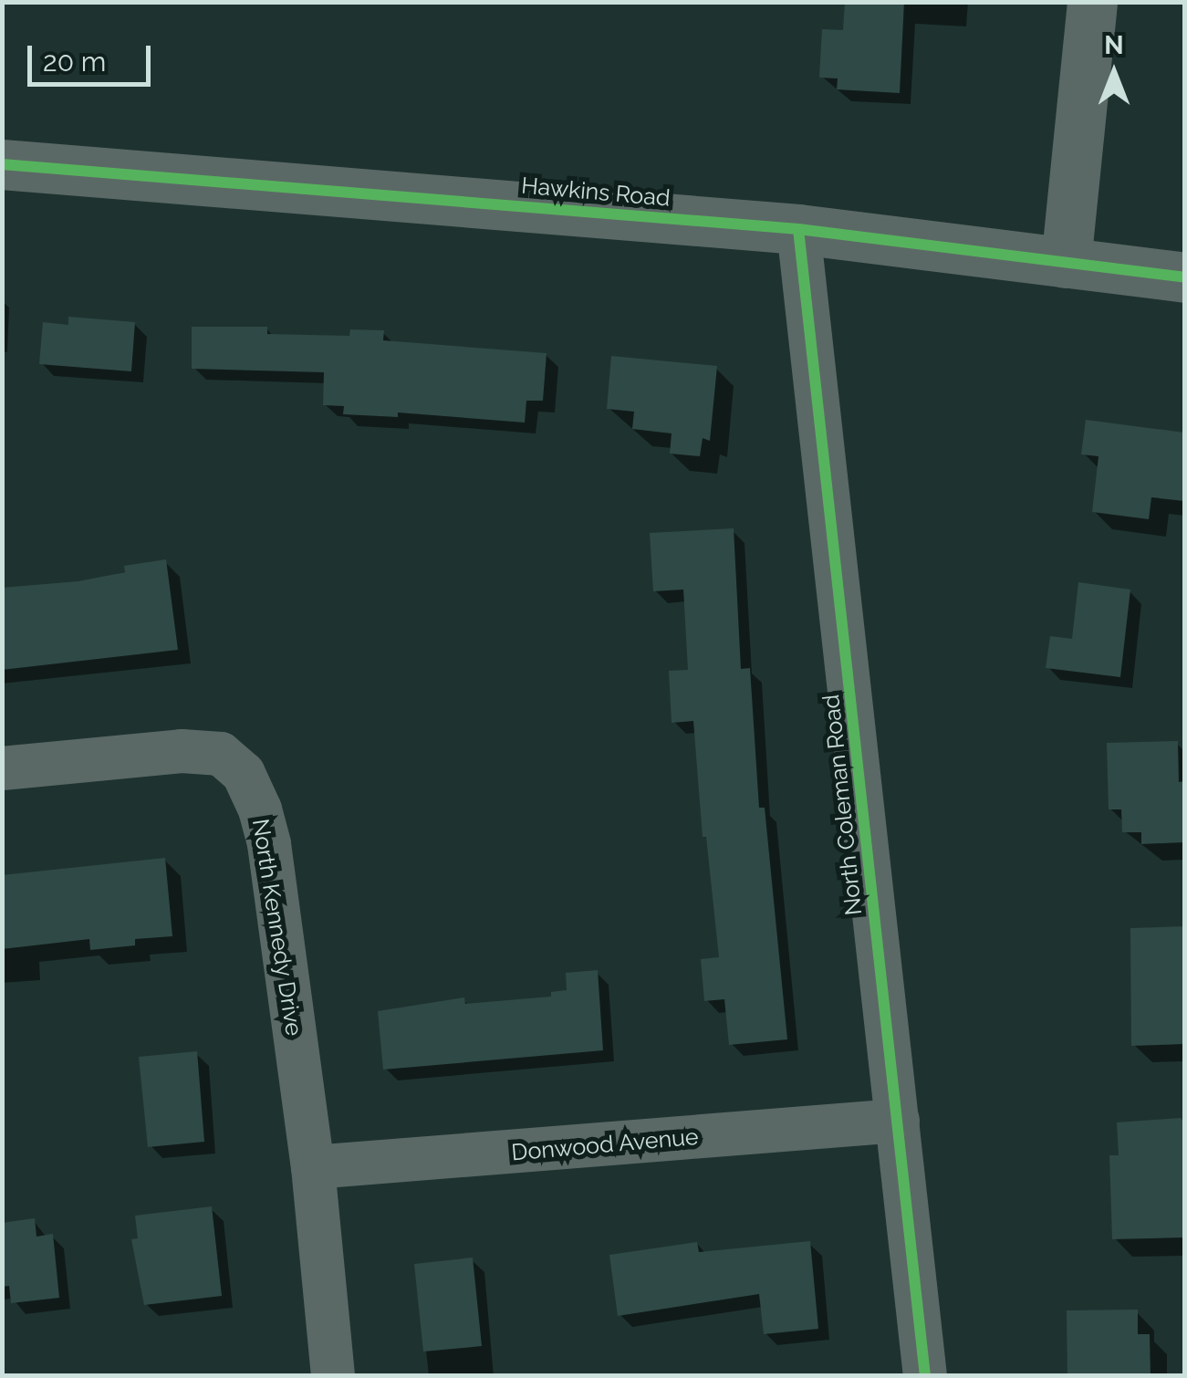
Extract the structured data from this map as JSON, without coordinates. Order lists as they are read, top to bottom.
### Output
{
  "streets": {
    "street": [
      "Hawkins Road",
      "North Coleman Road",
      "North Kennedy Drive",
      "Donwood Avenue"
    ]
  },
  "crossings": [
    ["Hawkins Road", "North Coleman Road"],
    ["North Coleman Road", "Donwood Avenue"],
    ["North Kennedy Drive", "Donwood Avenue"]
  ],
  "scale_bar": "20 m",
  "north": "top"
}
